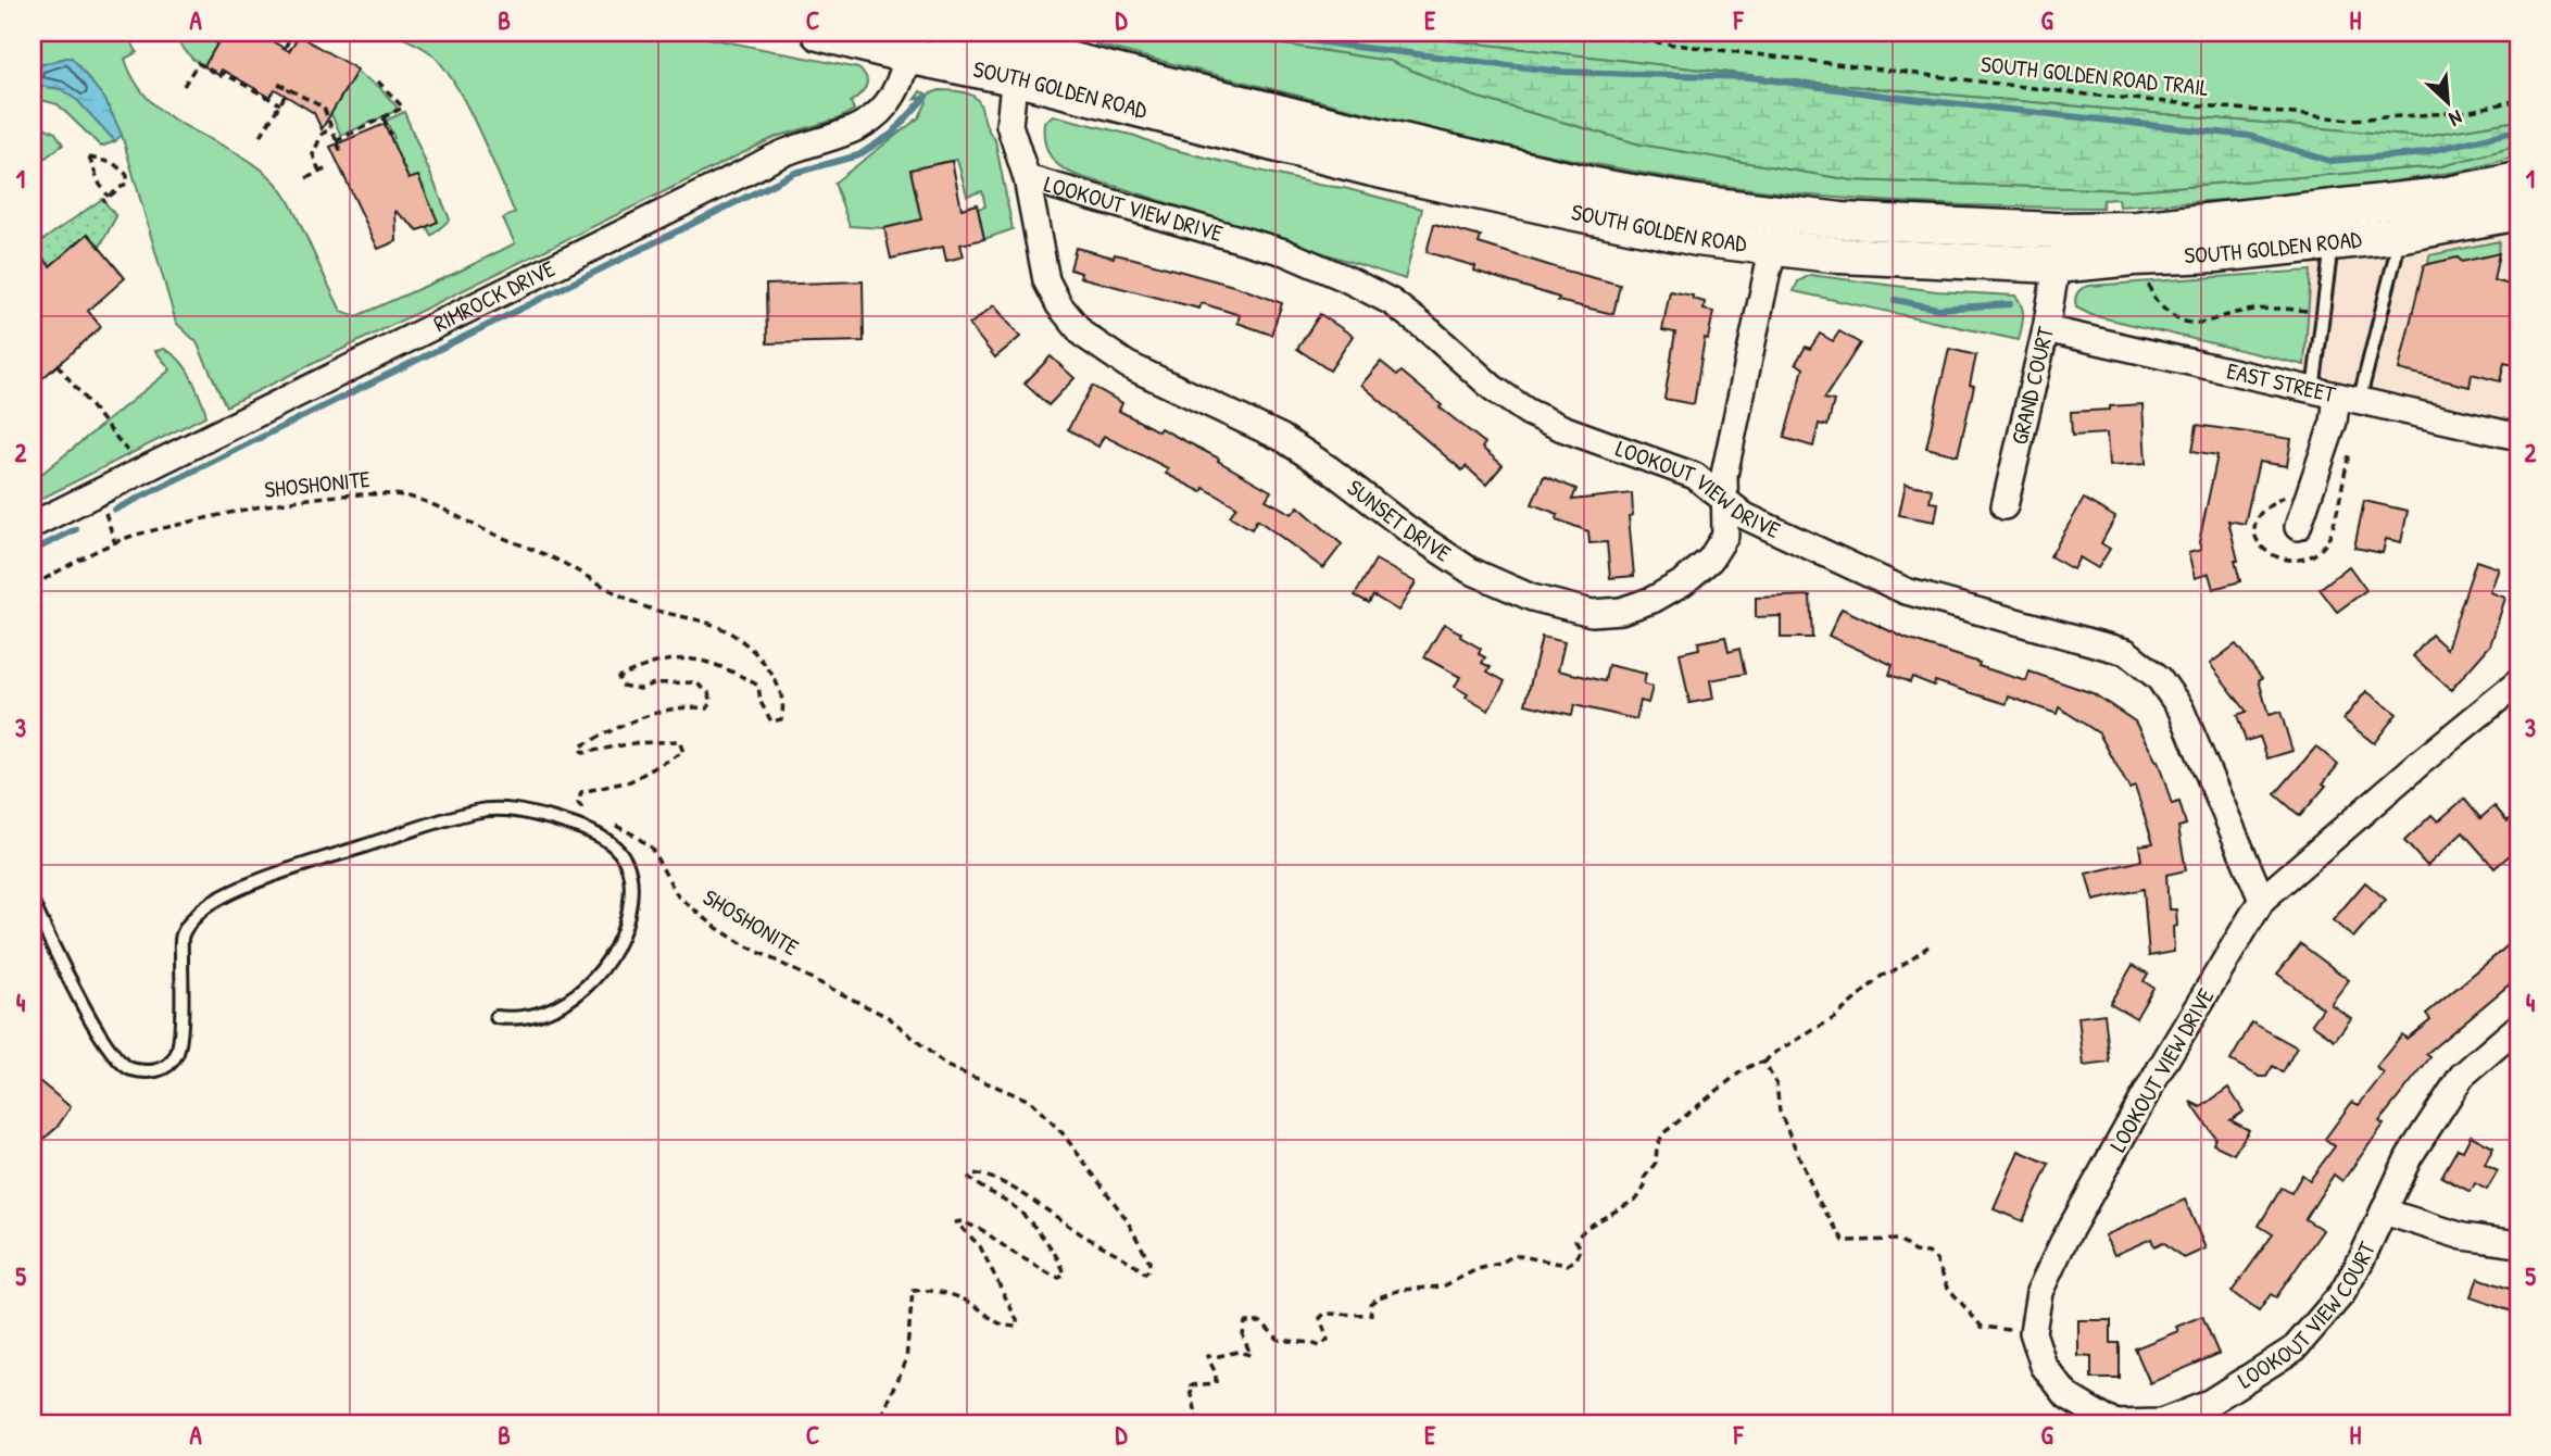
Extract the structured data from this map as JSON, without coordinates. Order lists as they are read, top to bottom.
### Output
{
  "streets": {
    "main road": ["SOUTH GOLDEN ROAD"],
    "street": [
      "LOOKOUT VIEW DRIVE",
      "RIMROCK DRIVE",
      "EAST STREET",
      "GRAND COURT",
      "SUNSET DRIVE",
      "LOOKOUT VIEW COURT"
    ],
    "path": ["SOUTH GOLDEN ROAD TRAIL", "SHOSHONITE"]
  },
  "crossings": [
    ["SOUTH GOLDEN ROAD", "RIMROCK DRIVE"],
    ["SOUTH GOLDEN ROAD", "GRAND COURT"],
    ["SOUTH GOLDEN ROAD", "SUNSET DRIVE"],
    ["LOOKOUT VIEW DRIVE", "SUNSET DRIVE"],
    ["LOOKOUT VIEW DRIVE", "LOOKOUT VIEW COURT"],
    ["EAST STREET", "GRAND COURT"]
  ],
  "north": "bottom right",
  "grid": {
    "columns": [
      "A",
      "B",
      "C",
      "D",
      "E",
      "F",
      "G",
      "H"
    ],
    "rows": [
      "1",
      "2",
      "3",
      "4",
      "5"
    ]
  }
}
